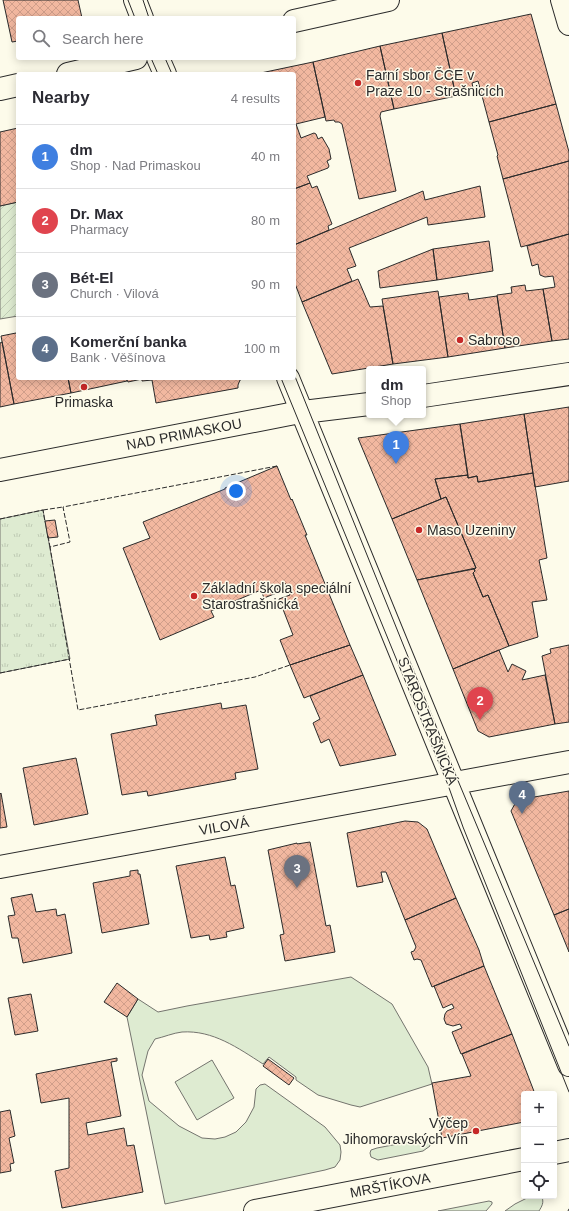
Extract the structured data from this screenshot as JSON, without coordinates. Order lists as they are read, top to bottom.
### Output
{
  "streets": {
    "street": [
      "NAD PRIMASKOU",
      "STAROSTRAŠNICKÁ",
      "VILOVÁ",
      "MRŠTÍKOVA"
    ]
  },
  "crossings": [
    ["NAD PRIMASKOU", "STAROSTRAŠNICKÁ"],
    ["STAROSTRAŠNICKÁ", "VILOVÁ"]
  ],
  "places": [
    "Farní sbor ČCE v Praze 10 - Strašnicích",
    "Sabroso",
    "Primaska",
    "Maso Uzeniny",
    "Základní škola speciální Starostrašnická",
    "Výčep Jihomoravských Vín"
  ],
  "page": {
    "search": "Search here",
    "heading": ["Nearby", "4 results"],
    "list": [
      {
        "mark": "1",
        "name": "dm",
        "note": "Shop · Nad Primaskou",
        "value": "40 m"
      },
      {
        "mark": "2",
        "name": "Dr. Max",
        "note": "Pharmacy",
        "value": "80 m"
      },
      {
        "mark": "3",
        "name": "Bét-El",
        "note": "Church · Vilová",
        "value": "90 m"
      },
      {
        "mark": "4",
        "name": "Komerční banka",
        "note": "Bank · Věšínova",
        "value": "100 m"
      }
    ],
    "popup": ["dm", "Shop"],
    "pins": [
      "1",
      "2",
      "4",
      "3"
    ],
    "map_buttons": ["+", "−"]
  }
}
